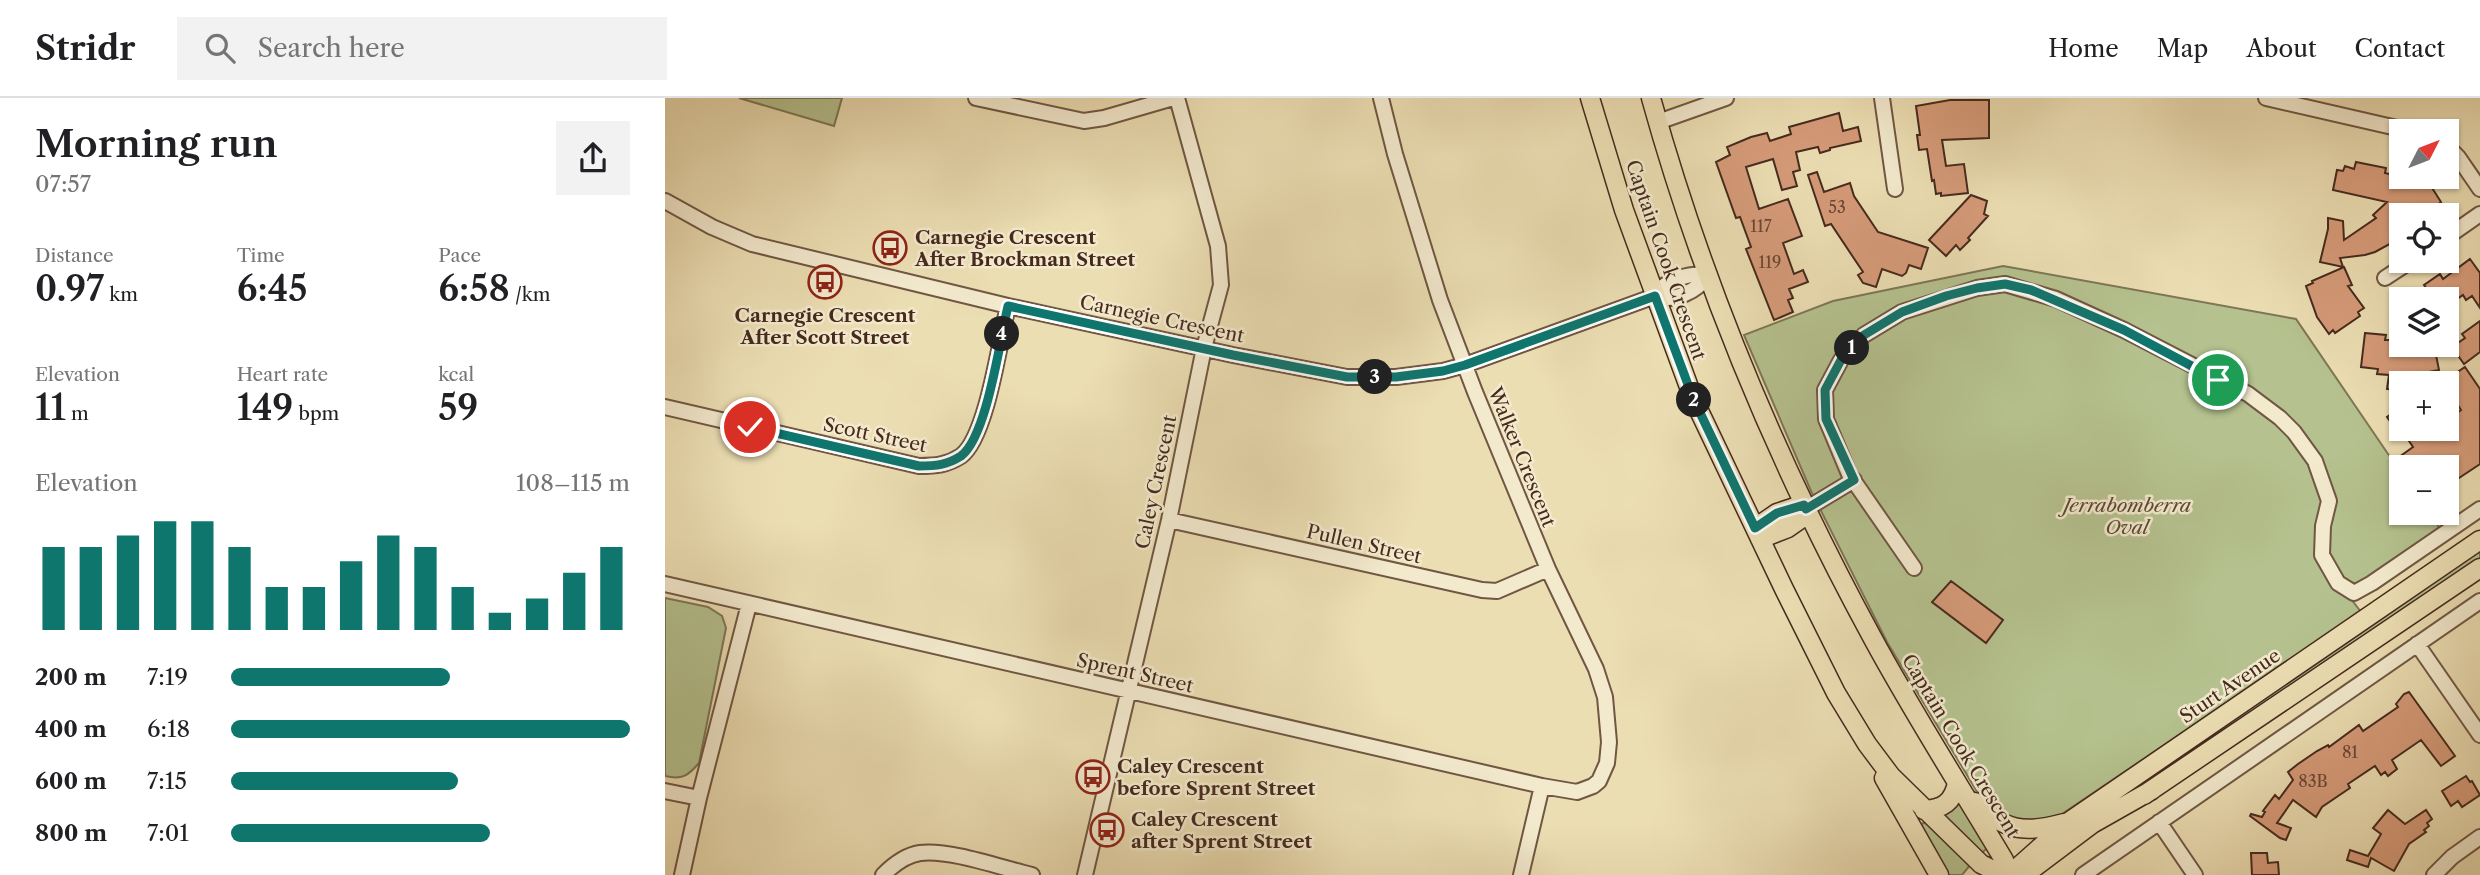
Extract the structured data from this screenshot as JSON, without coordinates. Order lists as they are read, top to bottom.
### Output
{
  "streets": {
    "main road": ["Captain Cook Crescent", "Sturt Avenue"],
    "street": [
      "Carnegie Crescent",
      "Scott Street",
      "Walker Crescent",
      "Caley Crescent",
      "Pullen Street",
      "Sprent Street"
    ]
  },
  "crossings": [
    ["Captain Cook Crescent", "Carnegie Crescent"],
    ["Captain Cook Crescent", "Sturt Avenue"],
    ["Carnegie Crescent", "Scott Street"],
    ["Carnegie Crescent", "Walker Crescent"],
    ["Carnegie Crescent", "Caley Crescent"],
    ["Walker Crescent", "Pullen Street"],
    ["Walker Crescent", "Sprent Street"],
    ["Caley Crescent", "Pullen Street"],
    ["Caley Crescent", "Sprent Street"]
  ],
  "parks": ["Jerrabomberra Oval"],
  "places": {
    "bus stop": [
      "Carnegie Crescent After Brockman Street",
      "Carnegie Crescent After Scott Street",
      "Caley Crescent before Sprent Street",
      "Caley Crescent after Sprent Street"
    ]
  },
  "house_numbers": [
    "53",
    "117",
    "119",
    "81",
    "83B"
  ],
  "north": "top right",
  "page": {
    "header": "Stridr",
    "search": "Search here",
    "nav": [
      "Home",
      "Map",
      "About",
      "Contact"
    ],
    "heading": ["Morning run", "07:57"],
    "map_buttons": ["+", "−"],
    "stats": [
      ["Distance", "0.97 km"],
      ["Time", "6:45"],
      ["Pace", "6:58 /km"],
      ["Elevation", "11 m"],
      ["Heart rate", "149 bpm"],
      ["kcal", "59"]
    ],
    "pins": [
      "4",
      "1",
      "3",
      "2"
    ],
    "chart": ["Elevation", "108–115 m"],
    "list": [
      {
        "name": "200 m",
        "note": "7:19"
      },
      {
        "name": "400 m",
        "note": "6:18"
      },
      {
        "name": "600 m",
        "note": "7:15"
      },
      {
        "name": "800 m",
        "note": "7:01"
      }
    ]
  }
}
